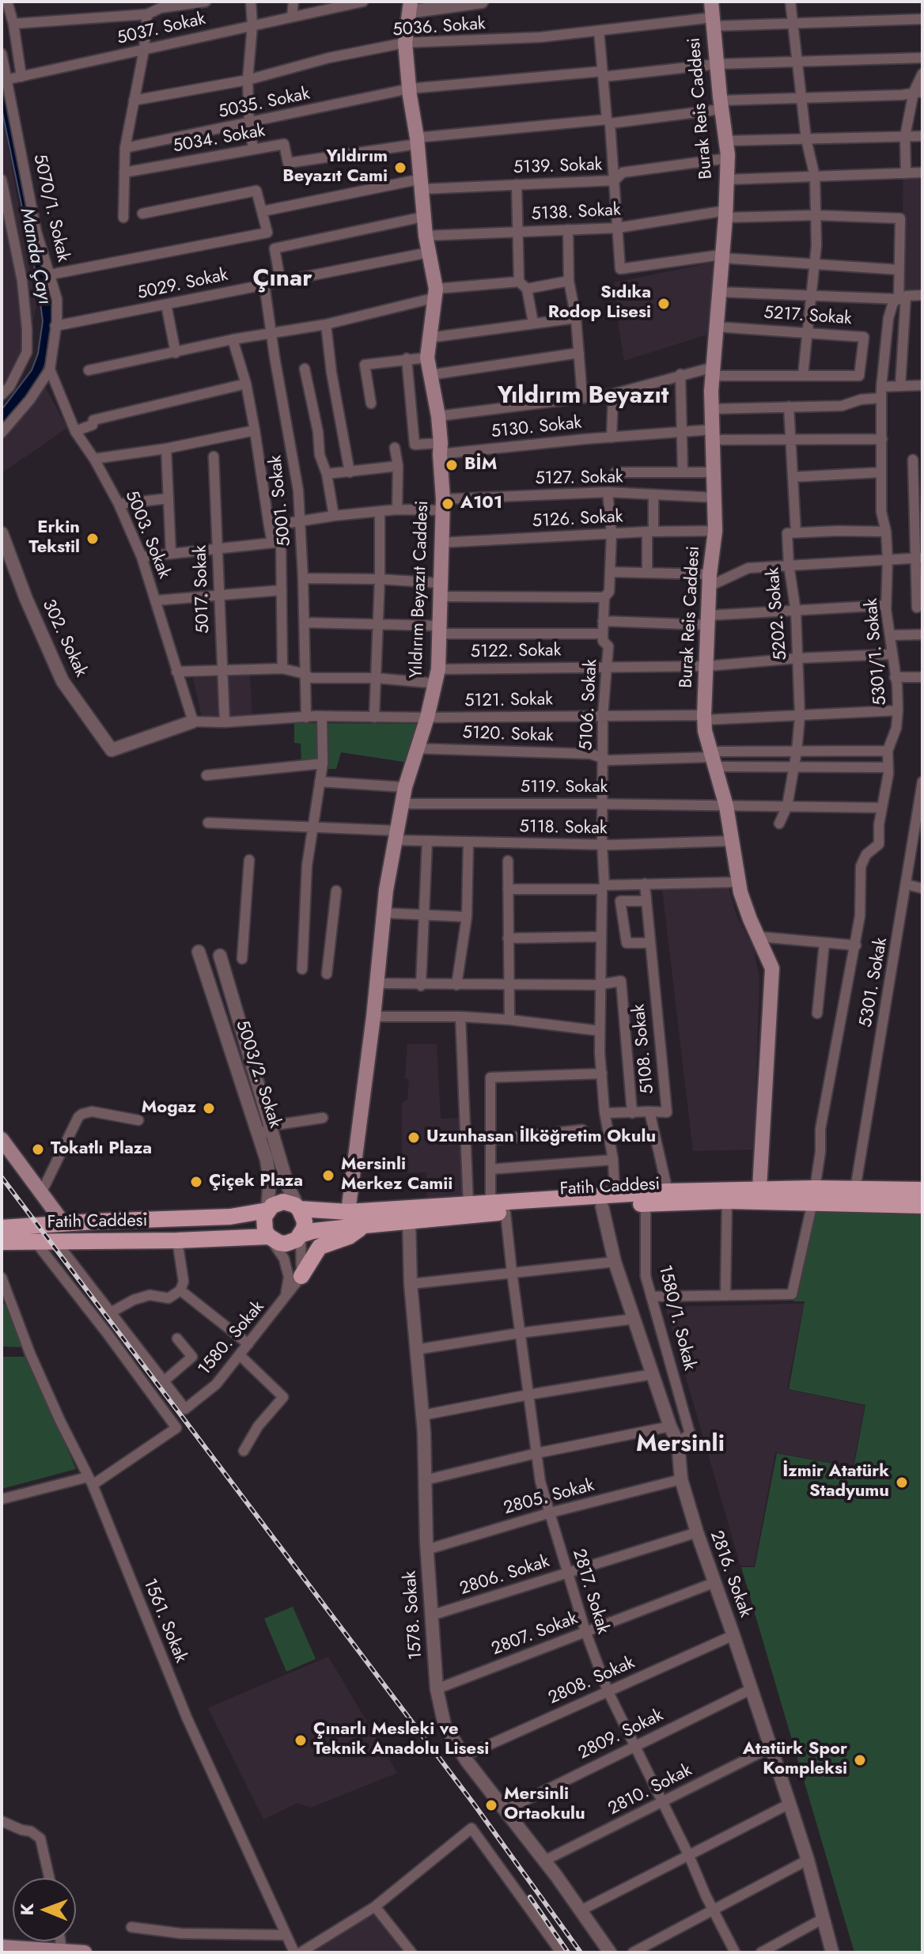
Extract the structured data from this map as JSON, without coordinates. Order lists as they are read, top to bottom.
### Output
{
  "streets": {
    "main road": ["Burak Reis Caddesi", "Yıldırım Beyazıt Caddesi", "Fatih Caddesi"],
    "street": [
      "5036. Sokak",
      "5037. Sokak",
      "5035. Sokak",
      "5034. Sokak",
      "5139. Sokak",
      "5070/1. Sokak",
      "5138. Sokak",
      "5029. Sokak",
      "5217. Sokak",
      "5130. Sokak",
      "5127. Sokak",
      "5001. Sokak",
      "5126. Sokak",
      "5003. Sokak",
      "5017. Sokak",
      "5202. Sokak",
      "302. Sokak",
      "5122. Sokak",
      "5301/1. Sokak",
      "5121. Sokak",
      "5106. Sokak",
      "5120. Sokak",
      "5119. Sokak",
      "5118. Sokak",
      "5301. Sokak",
      "5108. Sokak",
      "5003/2. Sokak",
      "1580/1. Sokak",
      "1580. Sokak",
      "2805. Sokak",
      "2816. Sokak",
      "2806. Sokak",
      "2817. Sokak",
      "1578. Sokak",
      "1561. Sokak",
      "2807. Sokak",
      "2808. Sokak",
      "2809. Sokak",
      "2810. Sokak"
    ]
  },
  "crossings": [
    ["5036. Sokak", "Burak Reis Caddesi"],
    ["5036. Sokak", "Yıldırım Beyazıt Caddesi"],
    ["5037. Sokak", "5070/1. Sokak"],
    ["5035. Sokak", "Burak Reis Caddesi"],
    ["5035. Sokak", "Yıldırım Beyazıt Caddesi"],
    ["Burak Reis Caddesi", "5139. Sokak"],
    ["Burak Reis Caddesi", "5138. Sokak"],
    ["Burak Reis Caddesi", "5217. Sokak"],
    ["Burak Reis Caddesi", "5130. Sokak"],
    ["Burak Reis Caddesi", "5127. Sokak"],
    ["Burak Reis Caddesi", "5126. Sokak"],
    ["Burak Reis Caddesi", "5122. Sokak"],
    ["Burak Reis Caddesi", "5121. Sokak"],
    ["Burak Reis Caddesi", "5120. Sokak"],
    ["Burak Reis Caddesi", "5119. Sokak"],
    ["Burak Reis Caddesi", "5118. Sokak"],
    ["5034. Sokak", "Yıldırım Beyazıt Caddesi"],
    ["5139. Sokak", "Yıldırım Beyazıt Caddesi"],
    ["5070/1. Sokak", "5029. Sokak"],
    ["5070/1. Sokak", "5003. Sokak"],
    ["5138. Sokak", "Yıldırım Beyazıt Caddesi"],
    ["5138. Sokak", "5301/1. Sokak"],
    ["5029. Sokak", "5001. Sokak"],
    ["5029. Sokak", "Yıldırım Beyazıt Caddesi"],
    ["5217. Sokak", "Yıldırım Beyazıt Caddesi"],
    ["5130. Sokak", "Yıldırım Beyazıt Caddesi"],
    ["5130. Sokak", "5202. Sokak"],
    ["5130. Sokak", "5301/1. Sokak"],
    ["5127. Sokak", "5001. Sokak"],
    ["5127. Sokak", "Yıldırım Beyazıt Caddesi"],
    ["5127. Sokak", "5106. Sokak"],
    ["5001. Sokak", "5122. Sokak"],
    ["5001. Sokak", "5121. Sokak"],
    ["5126. Sokak", "Yıldırım Beyazıt Caddesi"],
    ["5126. Sokak", "5106. Sokak"],
    ["5003. Sokak", "302. Sokak"],
    ["5003. Sokak", "5122. Sokak"],
    ["5003. Sokak", "5121. Sokak"],
    ["5017. Sokak", "5122. Sokak"],
    ["5017. Sokak", "5121. Sokak"],
    ["Yıldırım Beyazıt Caddesi", "5122. Sokak"],
    ["Yıldırım Beyazıt Caddesi", "5121. Sokak"],
    ["Yıldırım Beyazıt Caddesi", "5120. Sokak"],
    ["Yıldırım Beyazıt Caddesi", "5119. Sokak"],
    ["Yıldırım Beyazıt Caddesi", "5118. Sokak"],
    ["Yıldırım Beyazıt Caddesi", "Fatih Caddesi"],
    ["5202. Sokak", "5122. Sokak"],
    ["5202. Sokak", "5121. Sokak"],
    ["5202. Sokak", "5119. Sokak"],
    ["302. Sokak", "5121. Sokak"],
    ["5122. Sokak", "5301/1. Sokak"],
    ["5122. Sokak", "5106. Sokak"],
    ["5301/1. Sokak", "5121. Sokak"],
    ["5301/1. Sokak", "5119. Sokak"],
    ["5301/1. Sokak", "Fatih Caddesi"],
    ["5121. Sokak", "5106. Sokak"],
    ["5106. Sokak", "5120. Sokak"],
    ["5106. Sokak", "5119. Sokak"],
    ["5106. Sokak", "5118. Sokak"],
    ["5106. Sokak", "Fatih Caddesi"],
    ["5003/2. Sokak", "Fatih Caddesi"],
    ["Fatih Caddesi", "1580/1. Sokak"],
    ["Fatih Caddesi", "1580. Sokak"],
    ["Fatih Caddesi", "2816. Sokak"],
    ["Fatih Caddesi", "2817. Sokak"],
    ["Fatih Caddesi", "1578. Sokak"],
    ["1580/1. Sokak", "2816. Sokak"],
    ["2805. Sokak", "2816. Sokak"],
    ["2805. Sokak", "2817. Sokak"],
    ["2805. Sokak", "1578. Sokak"],
    ["2816. Sokak", "2806. Sokak"],
    ["2816. Sokak", "2807. Sokak"],
    ["2816. Sokak", "2808. Sokak"],
    ["2816. Sokak", "2809. Sokak"],
    ["2816. Sokak", "2810. Sokak"],
    ["2806. Sokak", "2817. Sokak"],
    ["2806. Sokak", "1578. Sokak"],
    ["2817. Sokak", "2807. Sokak"],
    ["2817. Sokak", "2808. Sokak"],
    ["2817. Sokak", "2809. Sokak"],
    ["2817. Sokak", "2810. Sokak"],
    ["1578. Sokak", "2807. Sokak"],
    ["1578. Sokak", "2808. Sokak"],
    ["1578. Sokak", "2809. Sokak"],
    ["1578. Sokak", "2810. Sokak"]
  ],
  "districts": ["Çınar", "Yıldırım Beyazıt", "Mersinli"],
  "water": ["Manda Çayı"],
  "places": [
    "Yıldırım Beyazıt Cami",
    "Sıdıka Rodop Lisesi",
    "BİM",
    "A101",
    "Erkin Tekstil",
    "Mogaz",
    "Uzunhasan İlköğretim Okulu",
    "Tokatlı Plaza",
    "Mersinli Merkez Camii",
    "Çiçek Plaza",
    "İzmir Atatürk Stadyumu",
    "Çınarlı Mesleki ve Teknik Anadolu Lisesi",
    "Atatürk Spor Kompleksi",
    "Mersinli Ortaokulu"
  ],
  "north": "left"
}
